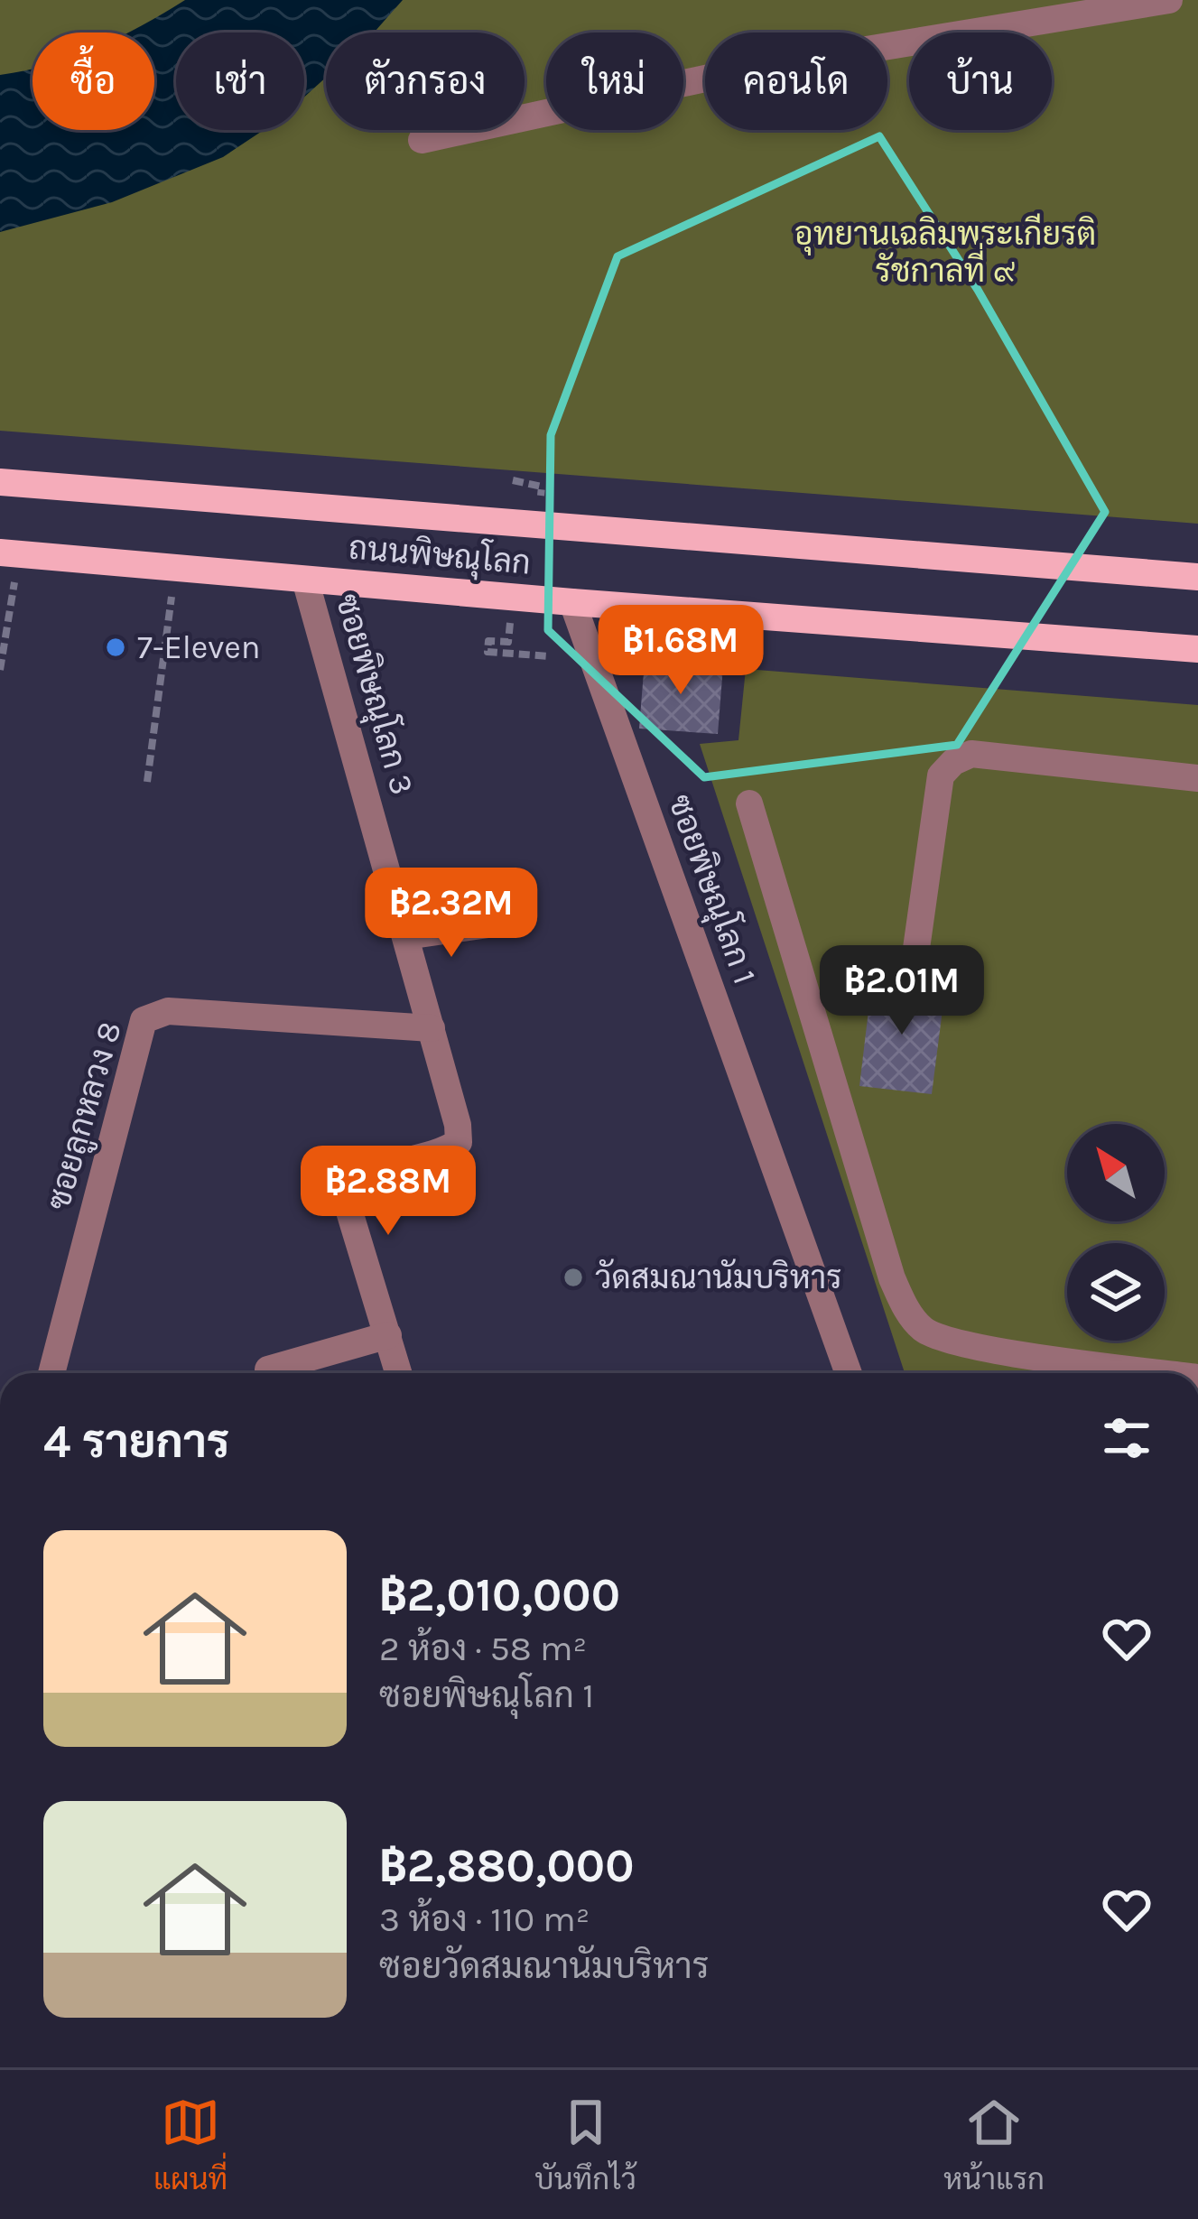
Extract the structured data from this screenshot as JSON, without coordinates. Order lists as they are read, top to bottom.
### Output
{
  "streets": {
    "main road": ["ถนนพิษณุโลก"],
    "street": ["ซอยพิษณุโลก 3", "ซอยพิษณุโลก 1", "ซอยลูกหลวง 8"]
  },
  "crossings": [
    ["ถนนพิษณุโลก", "ซอยพิษณุโลก 3"],
    ["ถนนพิษณุโลก", "ซอยพิษณุโลก 1"],
    ["ซอยพิษณุโลก 3", "ซอยลูกหลวง 8"]
  ],
  "parks": ["อุทยานเฉลิมพระเกียรติ รัชกาลที่ ๙"],
  "places": ["7-Eleven", "วัดสมณานัมบริหาร"],
  "north": "top left",
  "page": {
    "chip": [
      "ซื้อ",
      "เช่า",
      "ตัวกรอง",
      "ใหม่",
      "คอนโด",
      "บ้าน"
    ],
    "price": [
      "฿1.68M",
      "฿2.32M",
      "฿2.01M",
      "฿2.88M"
    ],
    "heading": "4 รายการ",
    "list": [
      {
        "name": "฿2,010,000",
        "note": "2 ห้อง · 58 m² · ซอยพิษณุโลก 1"
      },
      {
        "name": "฿2,880,000",
        "note": "3 ห้อง · 110 m² · ซอยวัดสมณานัมบริหาร"
      }
    ],
    "tabs": ["แผนที่", "บันทึกไว้", "หน้าแรก"]
  }
}
